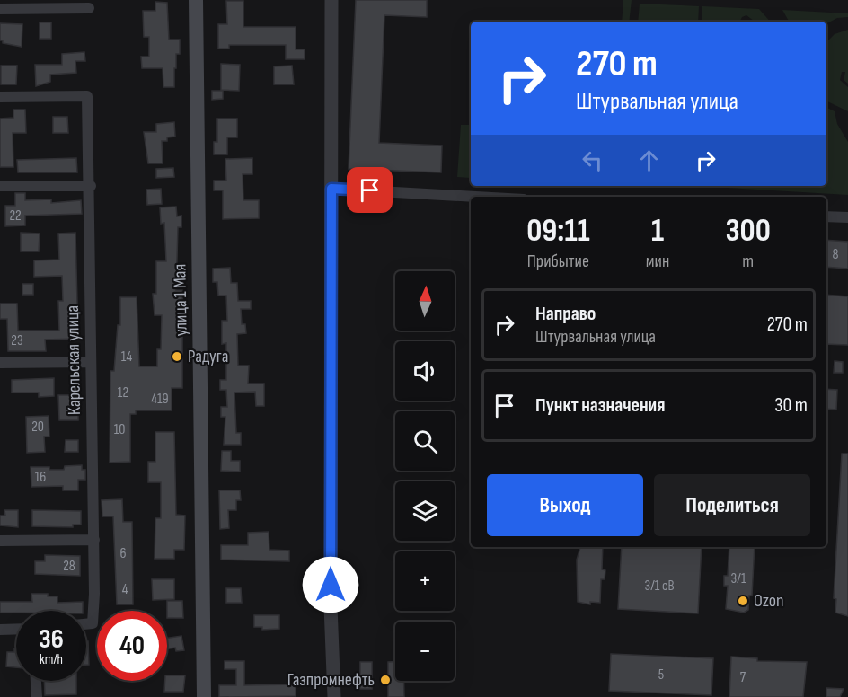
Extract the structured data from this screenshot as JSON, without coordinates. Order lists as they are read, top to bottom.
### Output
{
  "streets": {
    "main road": ["улица 1 Мая"],
    "street": ["Карельская улица"]
  },
  "places": ["Радуга", "Ozon", "Газпромнефть"],
  "house_numbers": [
    "22",
    "8",
    "23",
    "14",
    "12",
    "419",
    "20",
    "10",
    "16",
    "6",
    "28",
    "3/1",
    "3/1 сВ",
    "4",
    "5",
    "7"
  ],
  "north": "top",
  "page": {
    "turn": ["270 m", "Штурвальная улица"],
    "eta": [
      "09:11",
      "Прибытие",
      "1",
      "мин",
      "300",
      "m"
    ],
    "map_buttons": ["+", "−"],
    "list": [
      {
        "name": "Направо",
        "note": "Штурвальная улица",
        "value": "270 m"
      },
      {
        "name": "Пункт назначения",
        "value": "30 m"
      }
    ],
    "buttons": ["Выход", "Поделиться"],
    "speed": "36 km/h",
    "limit": "40"
  }
}
